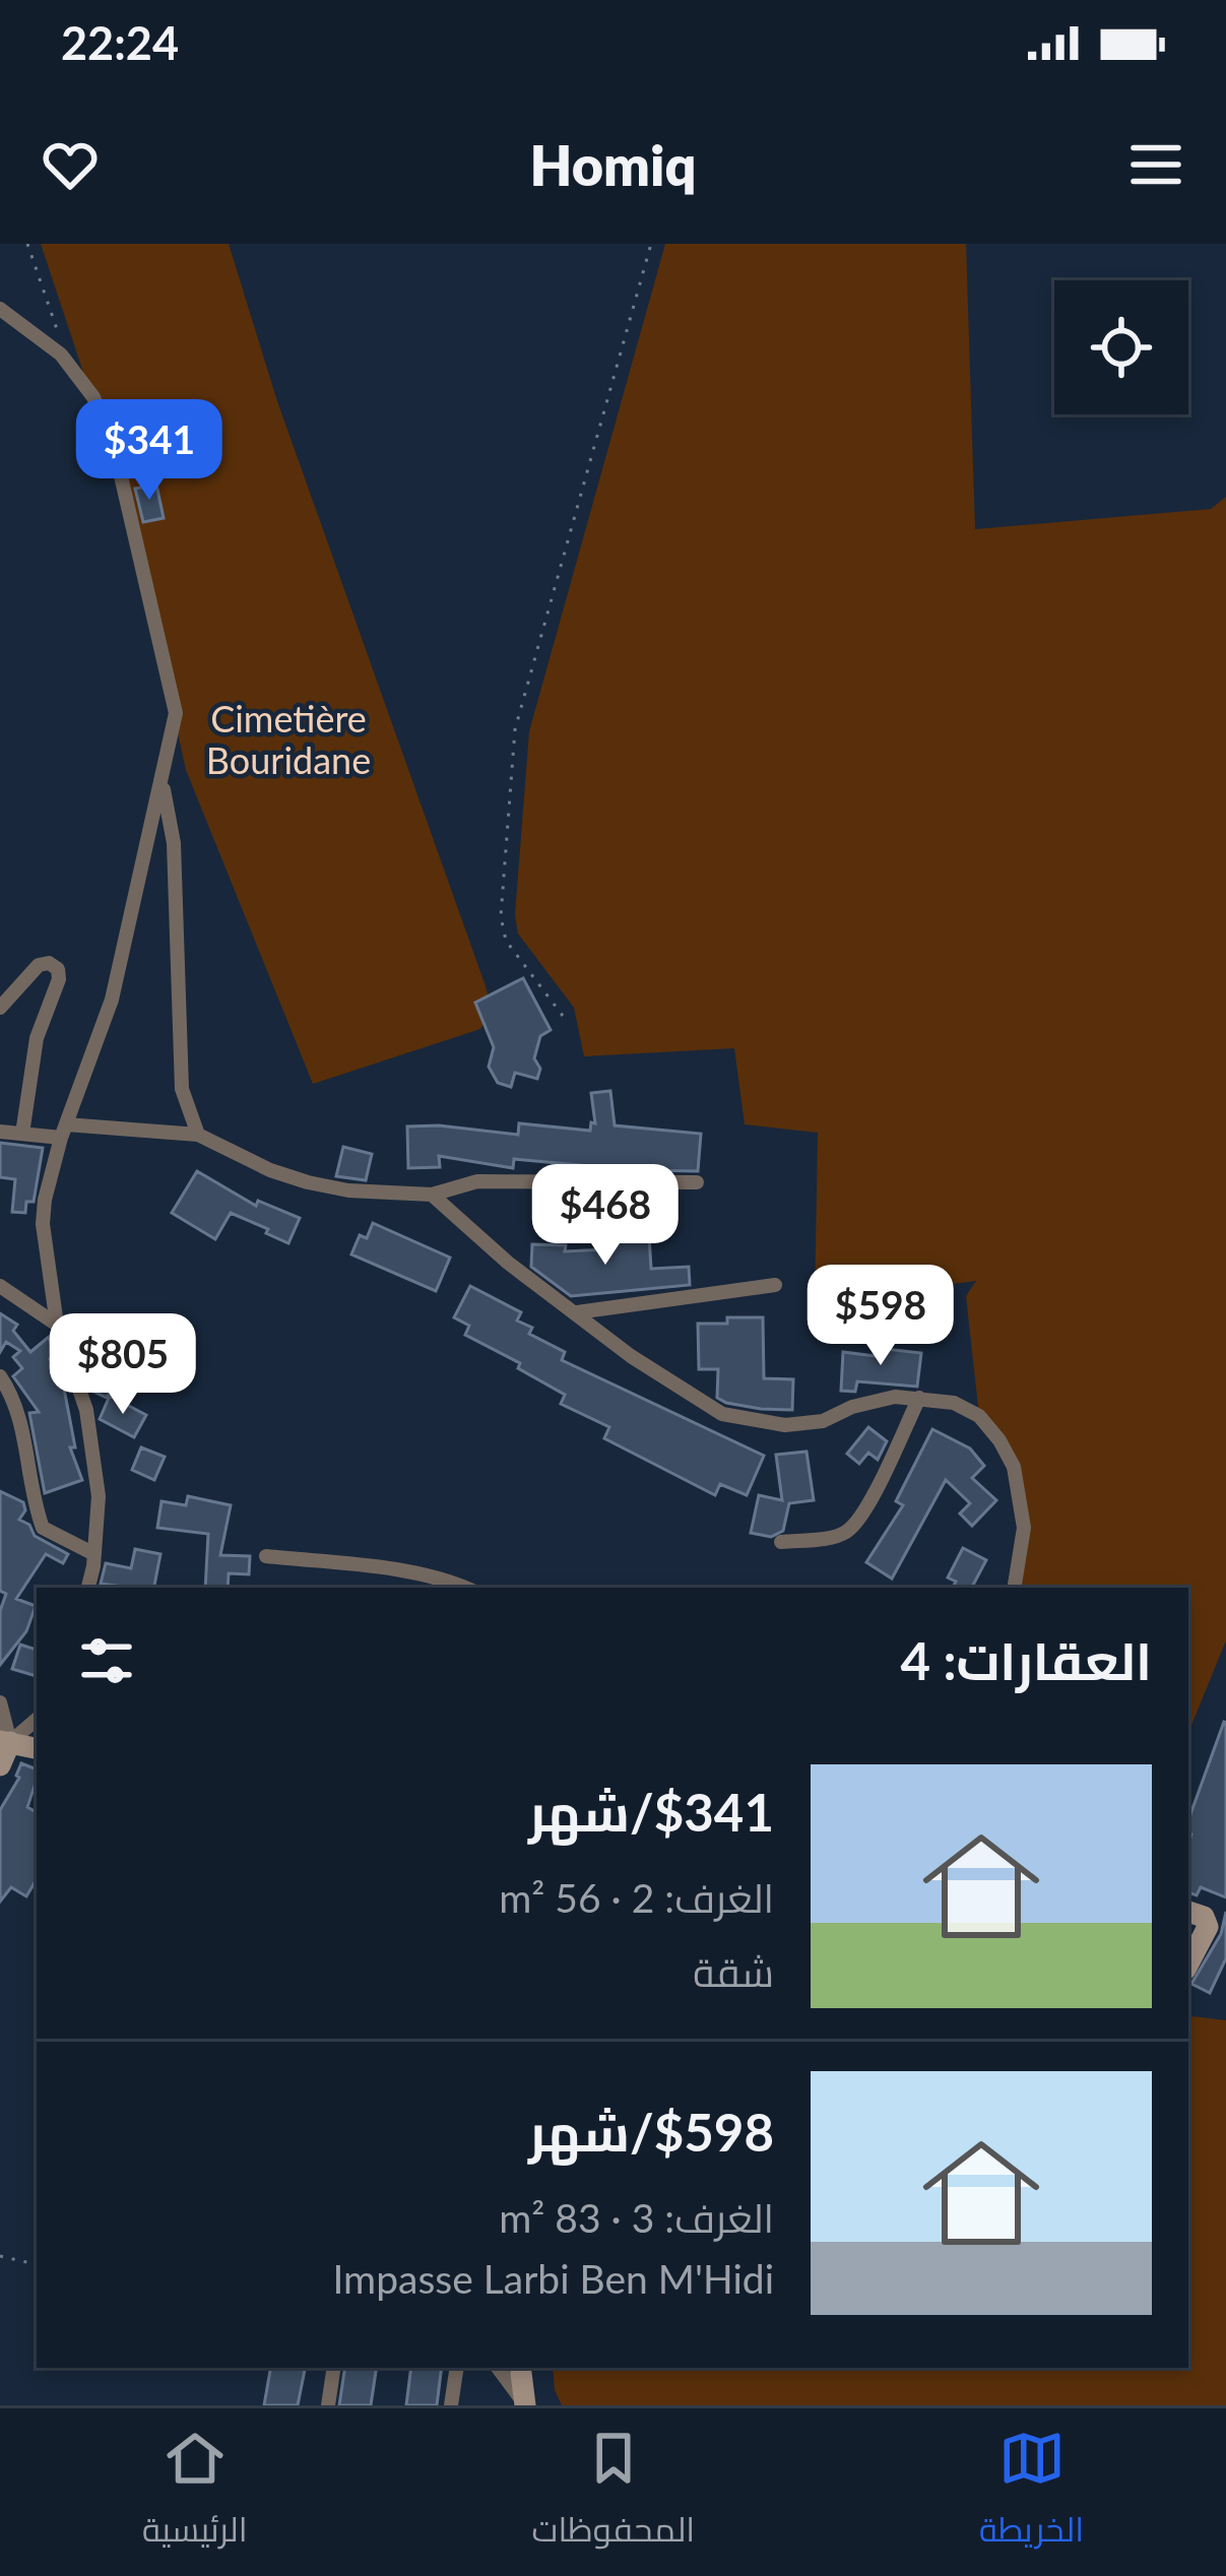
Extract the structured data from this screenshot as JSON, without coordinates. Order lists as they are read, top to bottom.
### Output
{
  "parks": ["Cimetière Bouridane"],
  "page": {
    "status": "22:24",
    "header": "Homiq",
    "price": [
      "$341",
      "$468",
      "$598",
      "$805"
    ],
    "heading": "العقارات: 4",
    "list": [
      {
        "name": "$341/شهر",
        "note": "الغرف: 2 · 56 m² · شقة"
      },
      {
        "name": "$598/شهر",
        "note": "الغرف: 3 · 83 m² · Impasse Larbi Ben M'Hidi"
      }
    ],
    "tabs": ["الخريطة", "المحفوظات", "الرئيسية"]
  }
}
